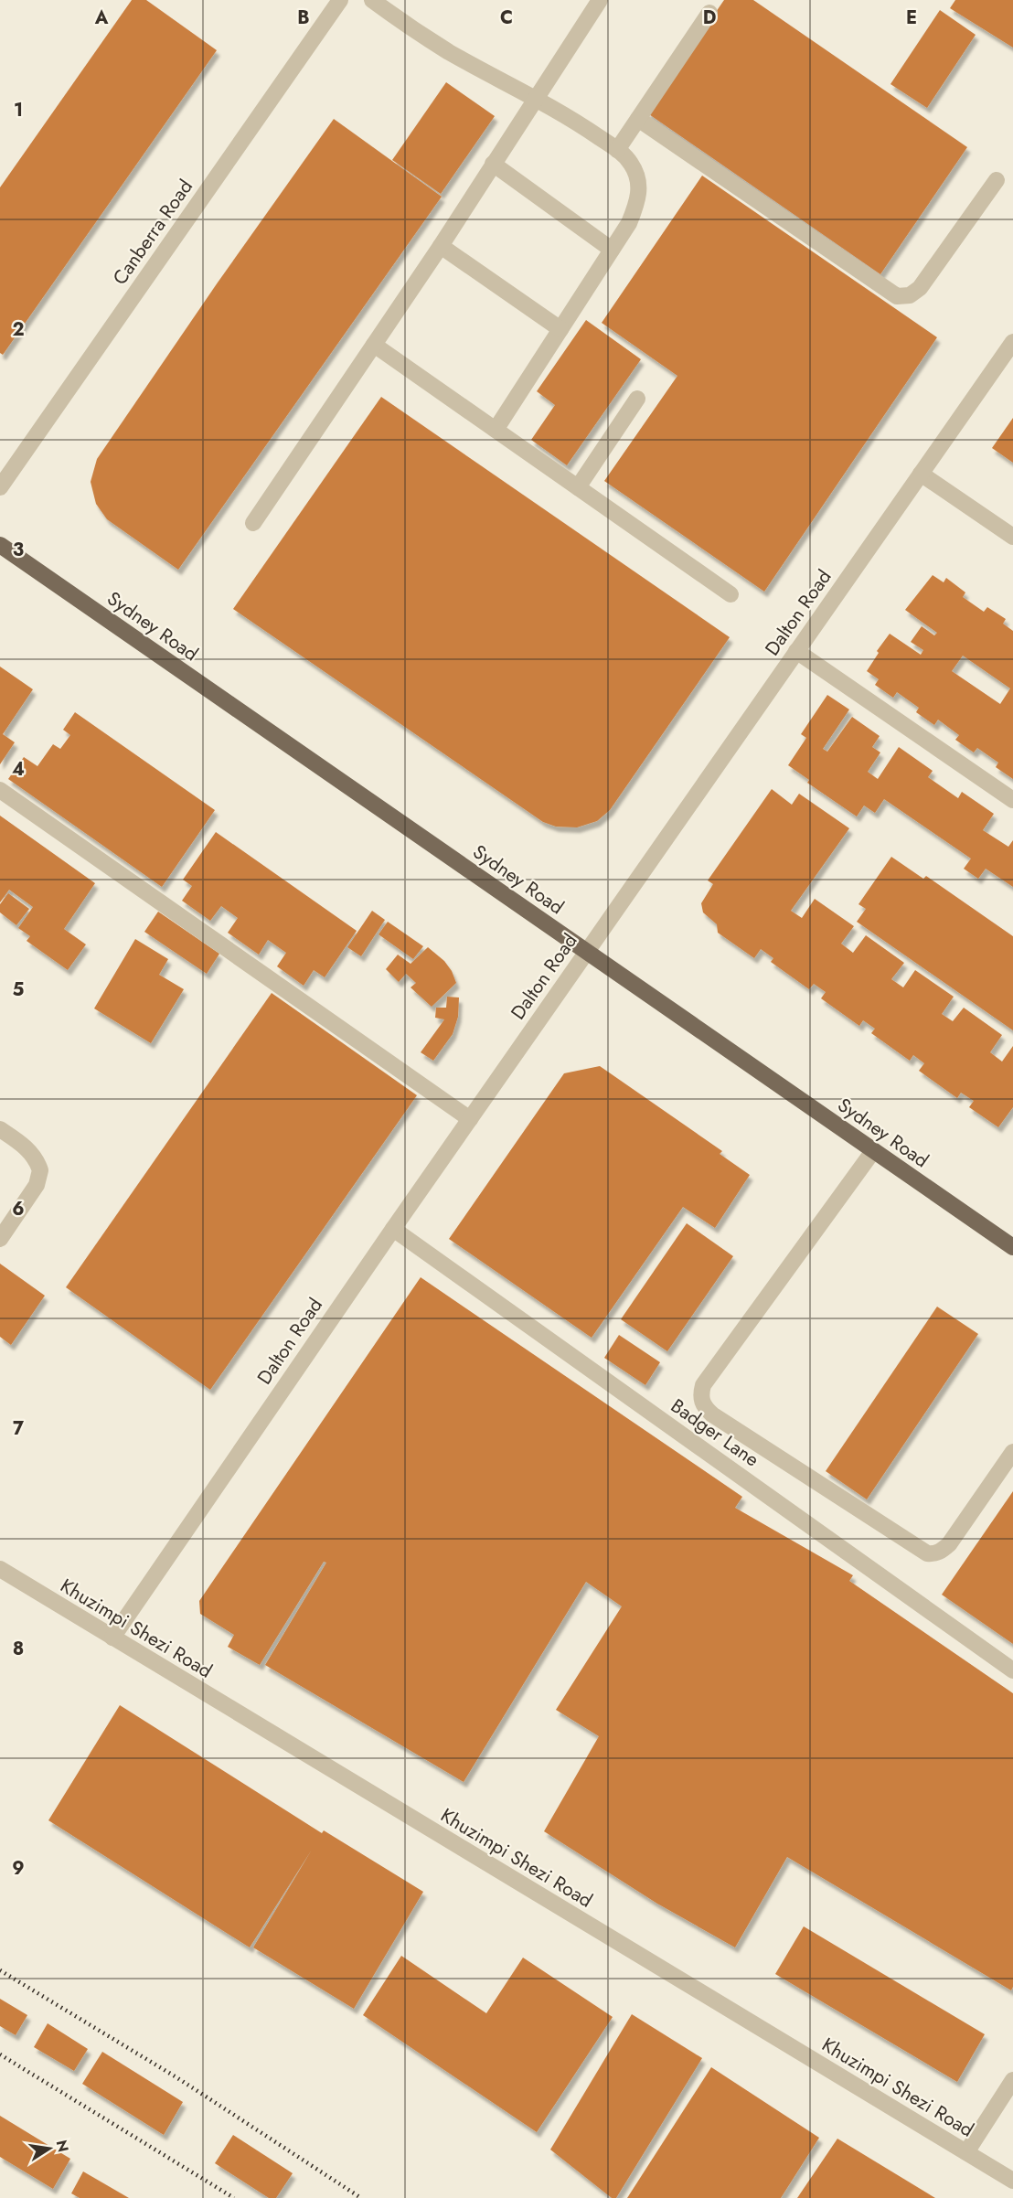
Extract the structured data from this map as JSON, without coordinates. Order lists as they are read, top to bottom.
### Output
{
  "streets": {
    "main road": ["Sydney Road"],
    "street": [
      "Canberra Road",
      "Dalton Road",
      "Badger Lane",
      "Khuzimpi Shezi Road"
    ]
  },
  "crossings": [
    ["Dalton Road", "Sydney Road"],
    ["Dalton Road", "Badger Lane"],
    ["Dalton Road", "Khuzimpi Shezi Road"]
  ],
  "north": "right",
  "grid": {
    "columns": [
      "A",
      "B",
      "C",
      "D",
      "E"
    ],
    "rows": [
      "1",
      "2",
      "3",
      "4",
      "5",
      "6",
      "7",
      "8",
      "9"
    ]
  }
}
